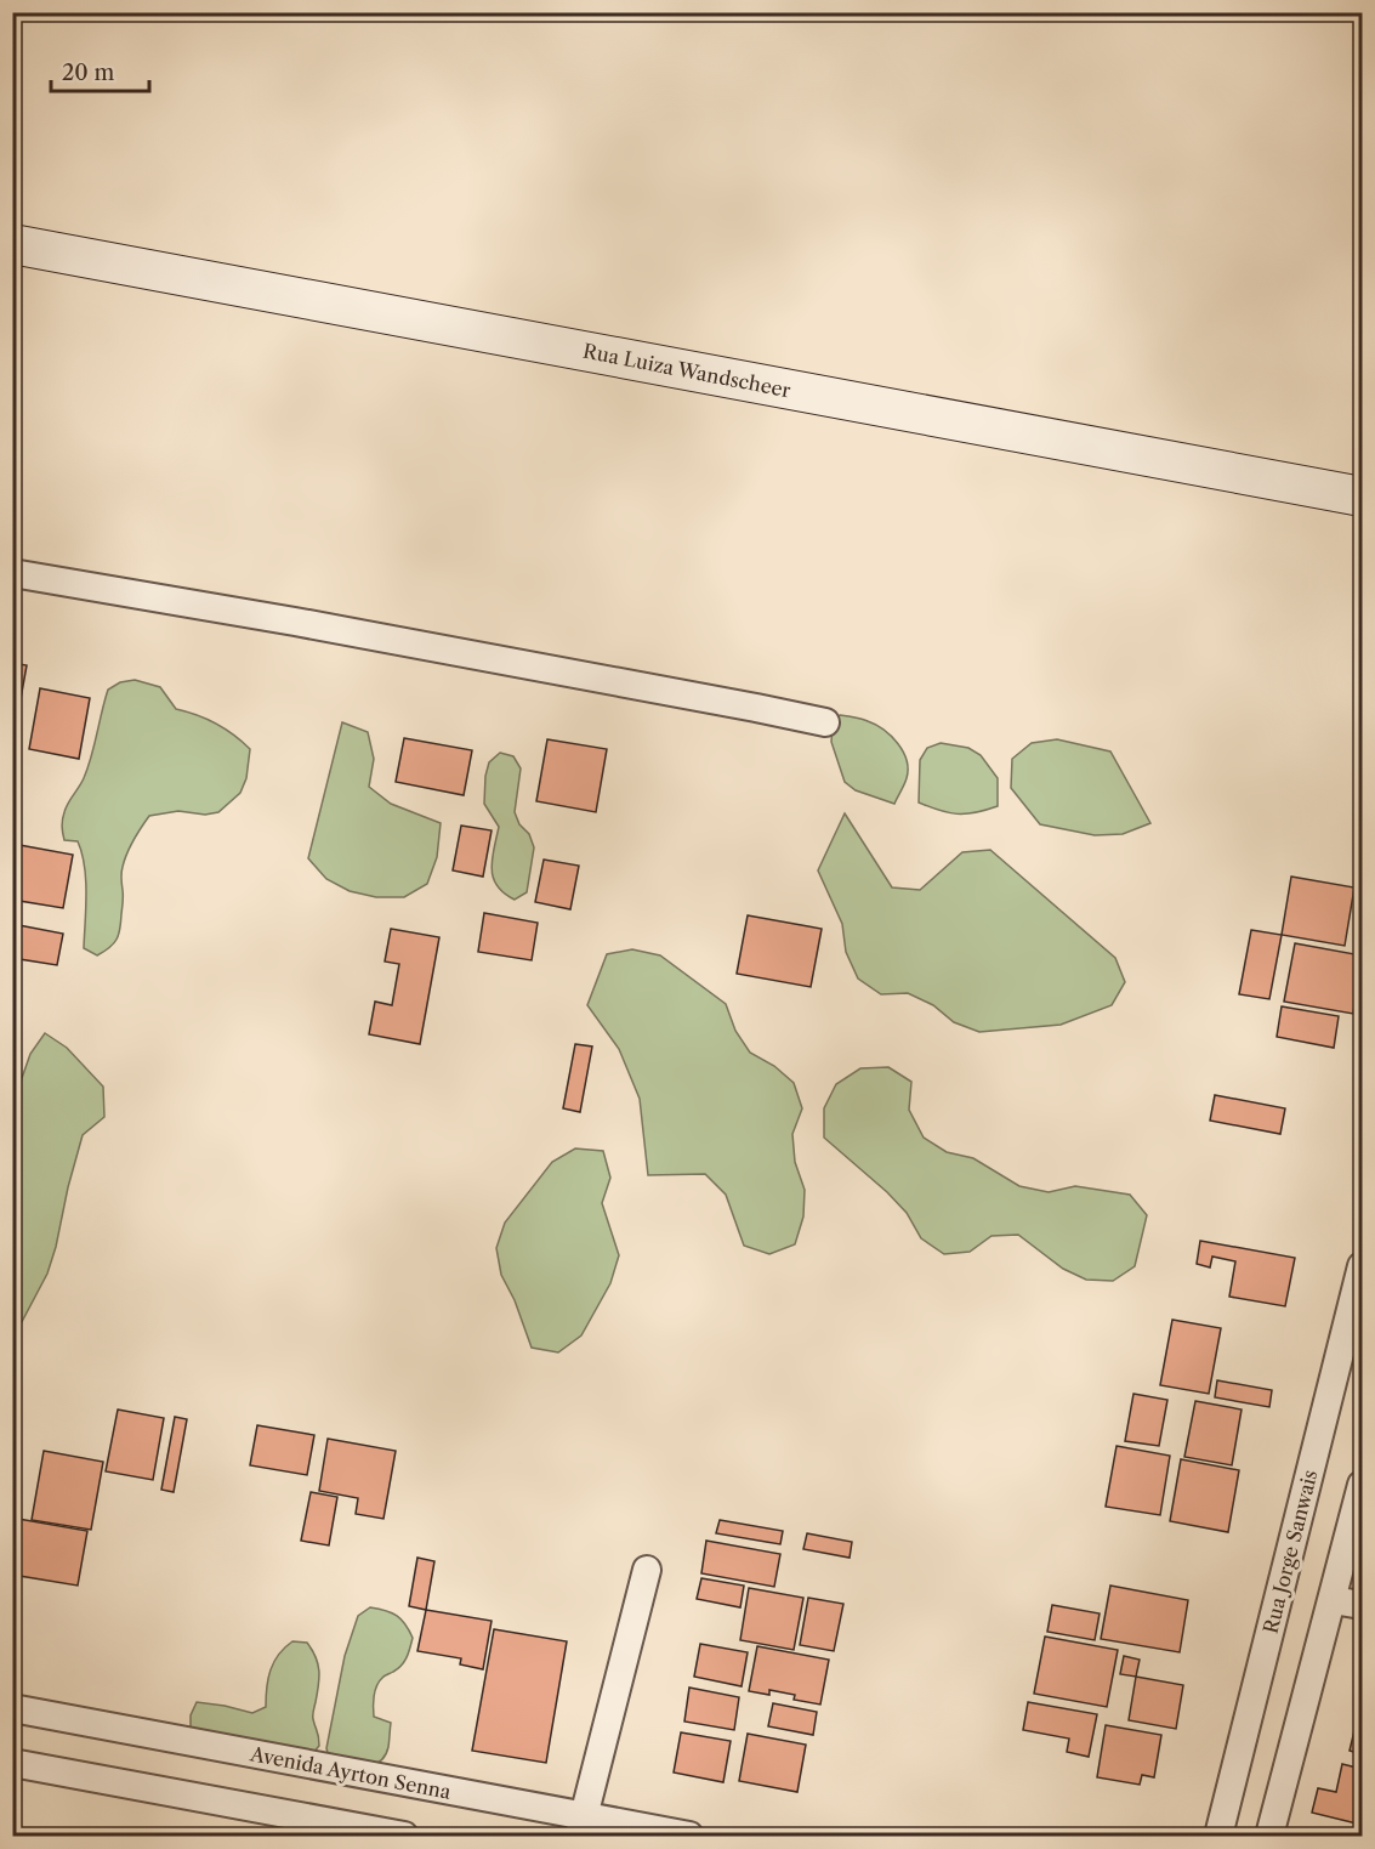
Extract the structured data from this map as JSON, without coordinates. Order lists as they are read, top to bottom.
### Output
{
  "streets": {
    "main road": ["Rua Luiza Wandscheer"],
    "street": ["Rua Jorge Sanwais", "Avenida Ayrton Senna"]
  },
  "scale_bar": "20 m"
}
